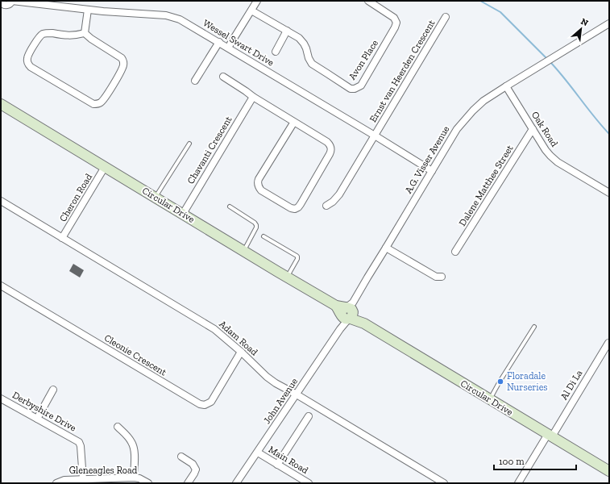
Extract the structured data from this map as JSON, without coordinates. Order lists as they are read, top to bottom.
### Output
{
  "streets": {
    "street": [
      "Wessel Swart Drive",
      "Avon Place",
      "Ernst van Heerden Crescent",
      "Oak Road",
      "Chavanti Crescent",
      "A.G. Visser Avenue",
      "Dalene Matthee Street",
      "Cheron Road",
      "Circular Drive",
      "Adam Road",
      "Cleonie Crescent",
      "Al Di La",
      "John Avenue",
      "Derbyshire Drive",
      "Main Road",
      "Gleneagles Road"
    ]
  },
  "crossings": [
    ["Wessel Swart Drive", "Ernst van Heerden Crescent"],
    ["Wessel Swart Drive", "A.G. Visser Avenue"],
    ["Oak Road", "A.G. Visser Avenue"],
    ["Oak Road", "Dalene Matthee Street"],
    ["Chavanti Crescent", "Circular Drive"],
    ["A.G. Visser Avenue", "Circular Drive"],
    ["A.G. Visser Avenue", "John Avenue"],
    ["Cheron Road", "Circular Drive"],
    ["Cheron Road", "Adam Road"],
    ["Circular Drive", "Al Di La"],
    ["Circular Drive", "John Avenue"],
    ["Adam Road", "Cleonie Crescent"],
    ["Adam Road", "John Avenue"],
    ["John Avenue", "Main Road"],
    ["Derbyshire Drive", "Gleneagles Road"]
  ],
  "places": ["Floradale Nurseries"],
  "scale_bar": "100 m",
  "north": "top right"
}
